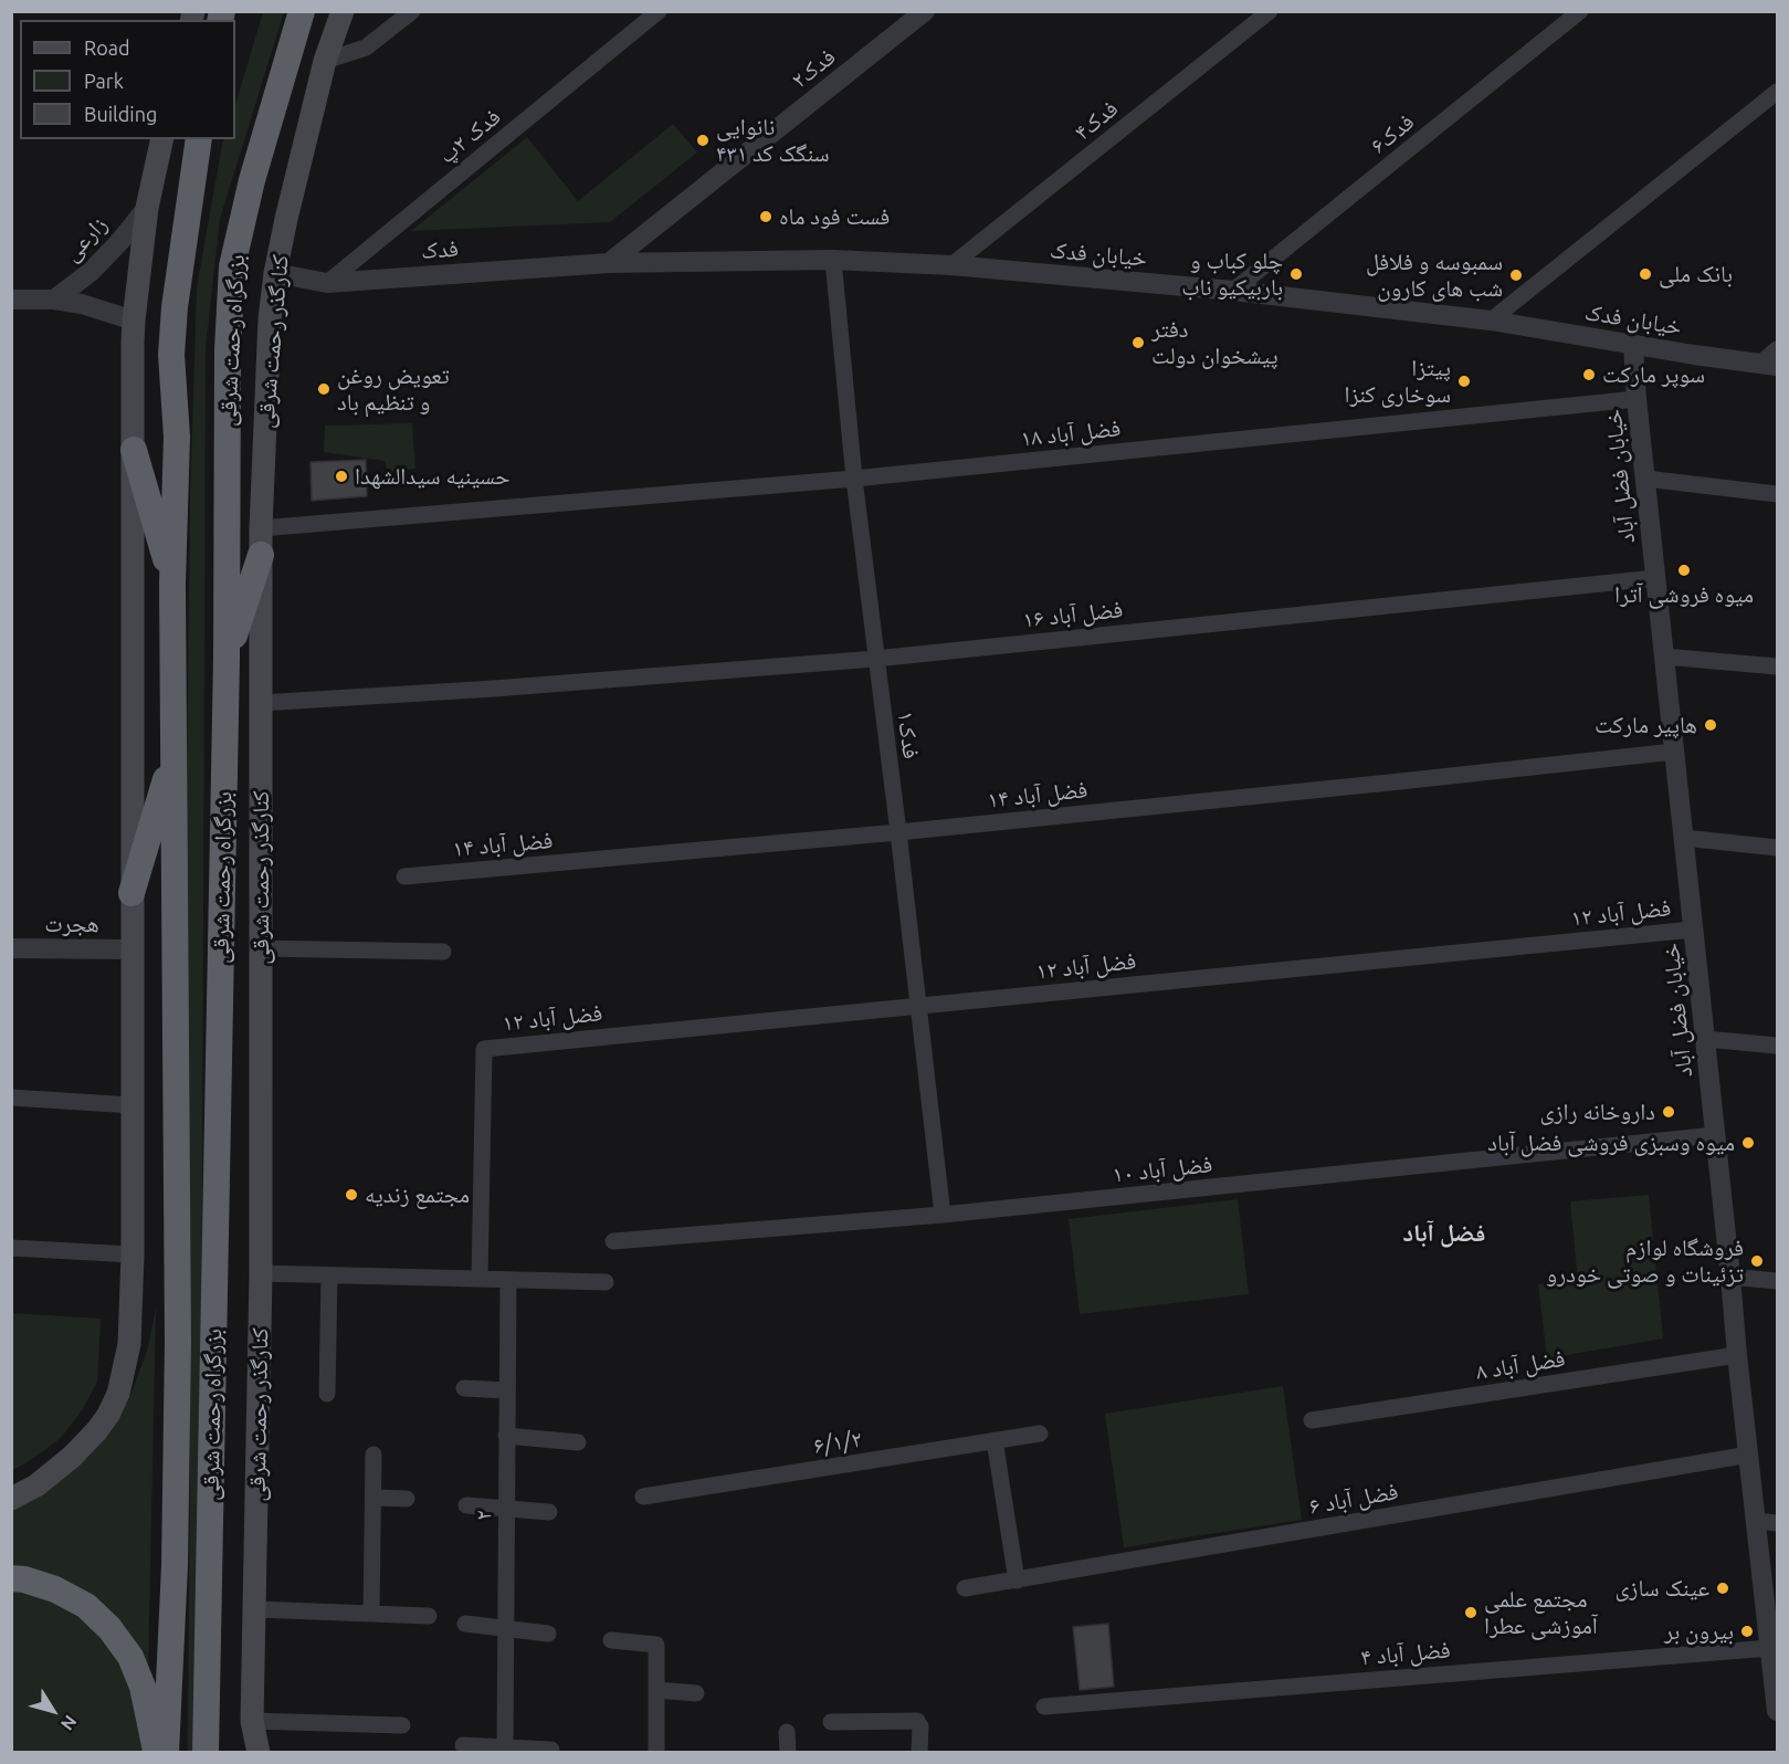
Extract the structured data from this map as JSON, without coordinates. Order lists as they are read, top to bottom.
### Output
{
  "streets": {
    "highway": ["بزرگراه رحمت شرقی"],
    "main road": ["کنارگذر رحمت شرقی"],
    "street": [
      "فدک۲",
      "فدک۴",
      "فدک۶",
      "فدک ۲پ",
      "زارعی",
      "فدک",
      "خیابان فدک",
      "فضل آباد ۱۸",
      "خیابان فضل آباد",
      "فضل آباد ۱۶",
      "فدک۱",
      "فضل آباد ۱۴",
      "فضل آباد ۱۲",
      "هجرت",
      "فضل آباد ۱۰",
      "فضل آباد ۸",
      "۶/۱/۲",
      "فضل آباد ۶",
      "۲",
      "فضل آباد ۴"
    ]
  },
  "crossings": [
    ["فدک۲", "فدک"],
    ["فدک۲", "خیابان فدک"],
    ["فدک۴", "خیابان فدک"],
    ["فدک۶", "خیابان فدک"],
    ["فدک ۲پ", "فدک"],
    ["فدک", "خیابان فدک"],
    ["فدک", "کنارگذر رحمت شرقی"],
    ["خیابان فدک", "خیابان فضل آباد"],
    ["خیابان فدک", "فدک۱"],
    ["کنارگذر رحمت شرقی", "فضل آباد ۱۸"],
    ["کنارگذر رحمت شرقی", "فضل آباد ۱۶"],
    ["فضل آباد ۱۸", "خیابان فضل آباد"],
    ["فضل آباد ۱۸", "فدک۱"],
    ["خیابان فضل آباد", "فضل آباد ۱۶"],
    ["خیابان فضل آباد", "فضل آباد ۱۴"],
    ["خیابان فضل آباد", "فضل آباد ۱۲"],
    ["خیابان فضل آباد", "فضل آباد ۱۰"],
    ["خیابان فضل آباد", "فضل آباد ۸"],
    ["خیابان فضل آباد", "فضل آباد ۶"],
    ["خیابان فضل آباد", "فضل آباد ۴"],
    ["فضل آباد ۱۶", "فدک۱"],
    ["فدک۱", "فضل آباد ۱۴"],
    ["فدک۱", "فضل آباد ۱۲"],
    ["فدک۱", "فضل آباد ۱۰"]
  ],
  "districts": ["فضل آباد"],
  "places": [
    "نانوایی سنگک کد ۴۳۱",
    "فست فود ماه",
    "چلو کباب و باربیکیو ناب",
    "بانک ملی",
    "سمبوسه و فلافل شب های کارون",
    "دفتر پیشخوان دولت",
    "سوپر مارکت",
    "پيتزا سوخارى كنزا",
    "تعویض روغن و تنظیم باد",
    "حسینیه سیدالشهدا",
    "میوه فروشی آترا",
    "هاپیر مارکت",
    "داروخانه رازی",
    "میوه وسبزی فروشی فضل آباد",
    "مجتمع زندیه",
    "فروشگاه لوازم تزئینات و صوتی خودرو",
    "عینک سازی",
    "مجتمع علمی آموزشی عطرا",
    "بیرون بر"
  ],
  "legend": ["Road", "Park", "Building"],
  "north": "bottom right"
}
